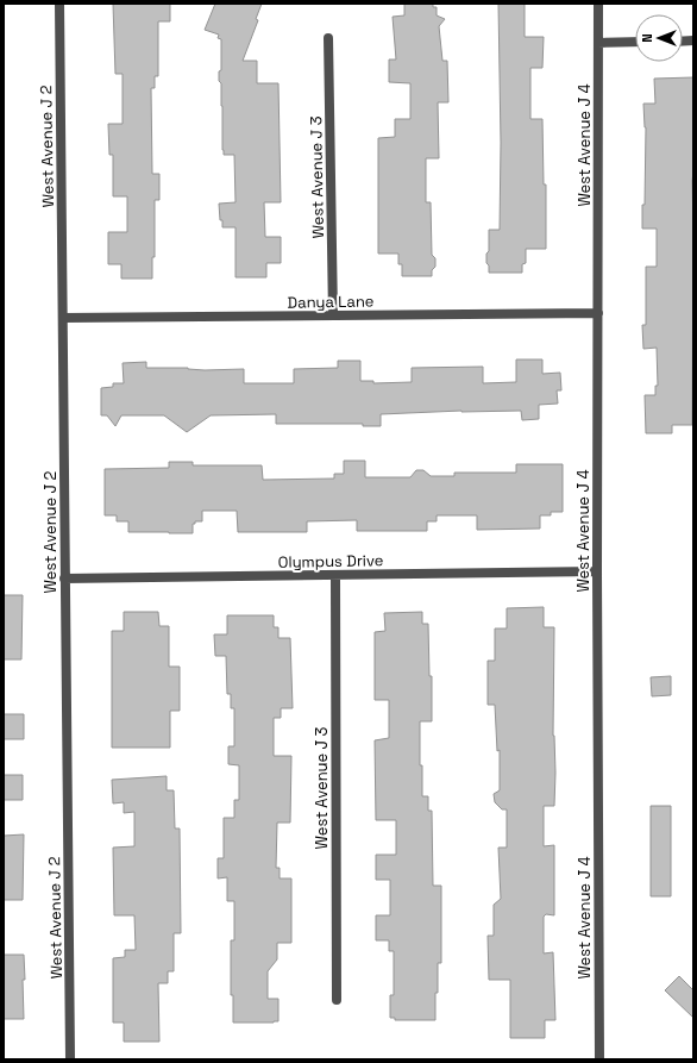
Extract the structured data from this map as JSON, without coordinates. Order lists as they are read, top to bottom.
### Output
{
  "streets": {
    "street": [
      "West Avenue J 4",
      "West Avenue J 2",
      "West Avenue J 3",
      "Danya Lane",
      "Olympus Drive"
    ]
  },
  "crossings": [
    ["West Avenue J 4", "Danya Lane"],
    ["West Avenue J 4", "Olympus Drive"],
    ["West Avenue J 2", "Danya Lane"],
    ["West Avenue J 2", "Olympus Drive"],
    ["West Avenue J 3", "Danya Lane"],
    ["West Avenue J 3", "Olympus Drive"]
  ],
  "north": "left"
}
